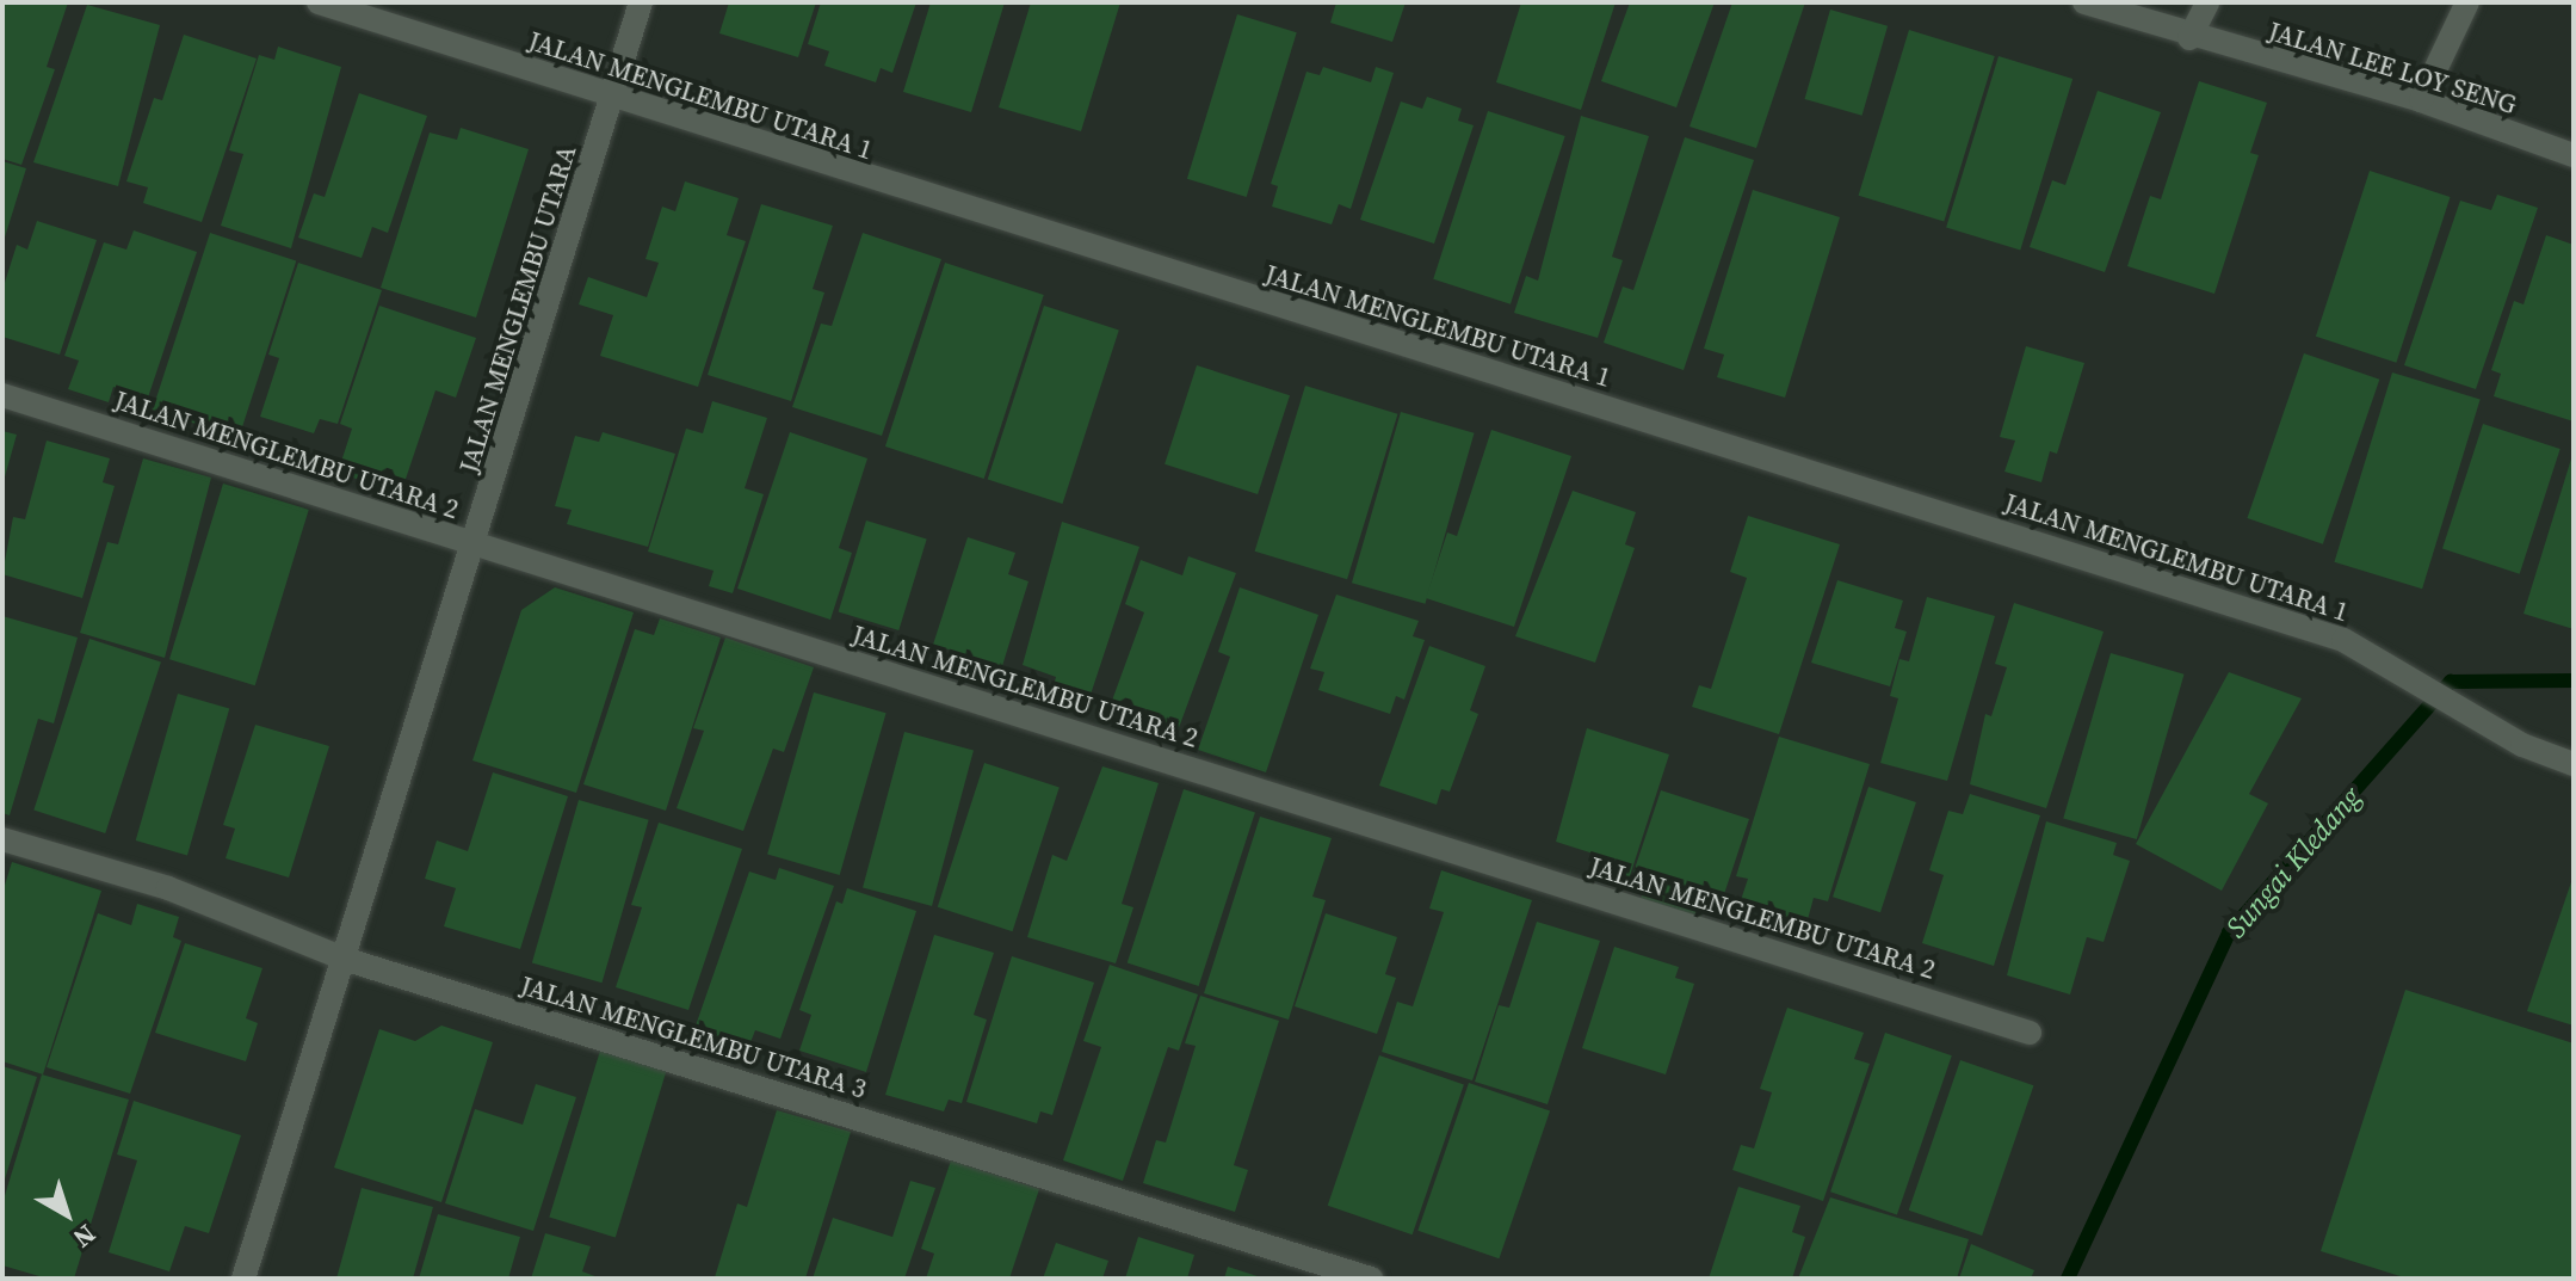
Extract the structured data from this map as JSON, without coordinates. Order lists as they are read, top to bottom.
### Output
{
  "streets": {
    "street": [
      "JALAN LEE LOY SENG",
      "JALAN MENGLEMBU UTARA 1",
      "JALAN MENGLEMBU UTARA",
      "JALAN MENGLEMBU UTARA 2",
      "JALAN MENGLEMBU UTARA 3"
    ]
  },
  "crossings": [
    ["JALAN MENGLEMBU UTARA 1", "JALAN MENGLEMBU UTARA"],
    ["JALAN MENGLEMBU UTARA", "JALAN MENGLEMBU UTARA 2"],
    ["JALAN MENGLEMBU UTARA", "JALAN MENGLEMBU UTARA 3"]
  ],
  "water": ["Sungai Kledang"],
  "north": "bottom right"
}
